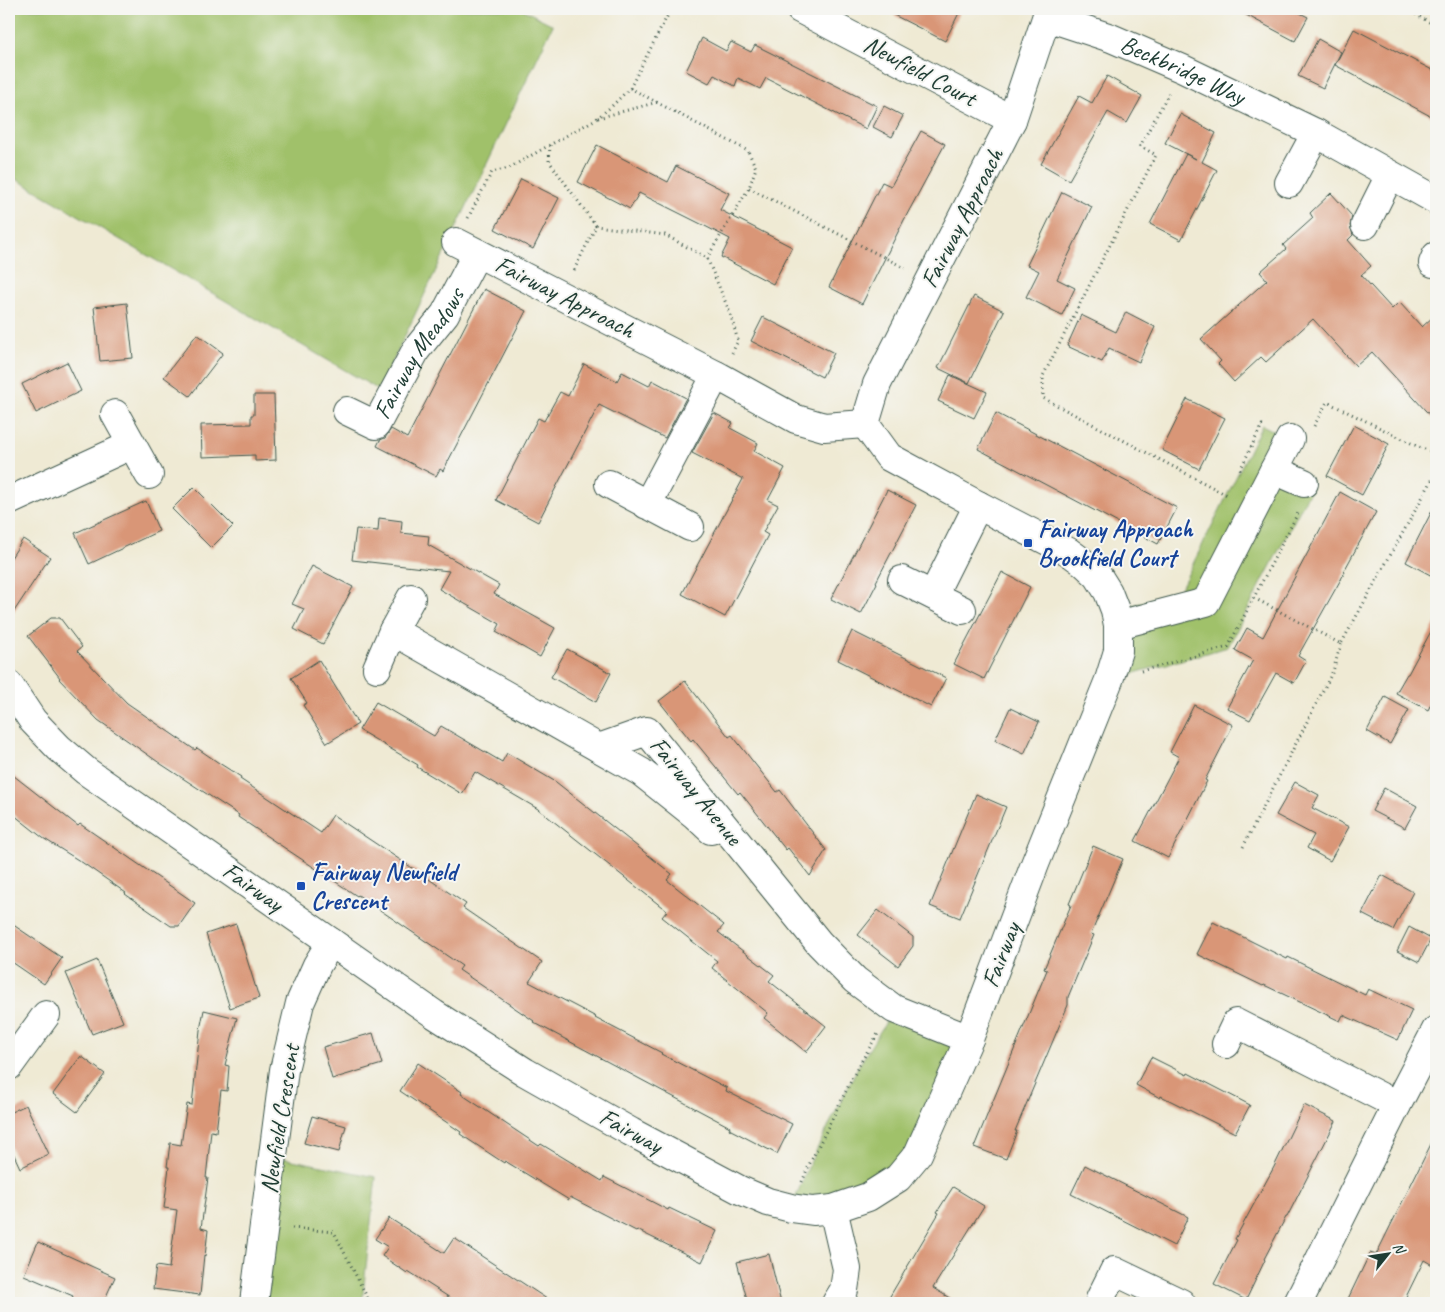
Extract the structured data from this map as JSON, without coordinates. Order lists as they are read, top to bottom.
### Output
{
  "streets": {
    "street": [
      "Newfield Court",
      "Beckbridge Way",
      "Fairway Approach",
      "Fairway Meadows",
      "Fairway Avenue",
      "Fairway",
      "Newfield Crescent"
    ]
  },
  "crossings": [
    ["Newfield Court", "Fairway Approach"],
    ["Beckbridge Way", "Fairway Approach"],
    ["Fairway Approach", "Fairway Meadows"],
    ["Fairway Avenue", "Fairway"],
    ["Fairway", "Newfield Crescent"]
  ],
  "places": {
    "transit": ["Fairway Approach Brookfield Court", "Fairway Newfield Crescent"]
  },
  "north": "top right"
}
